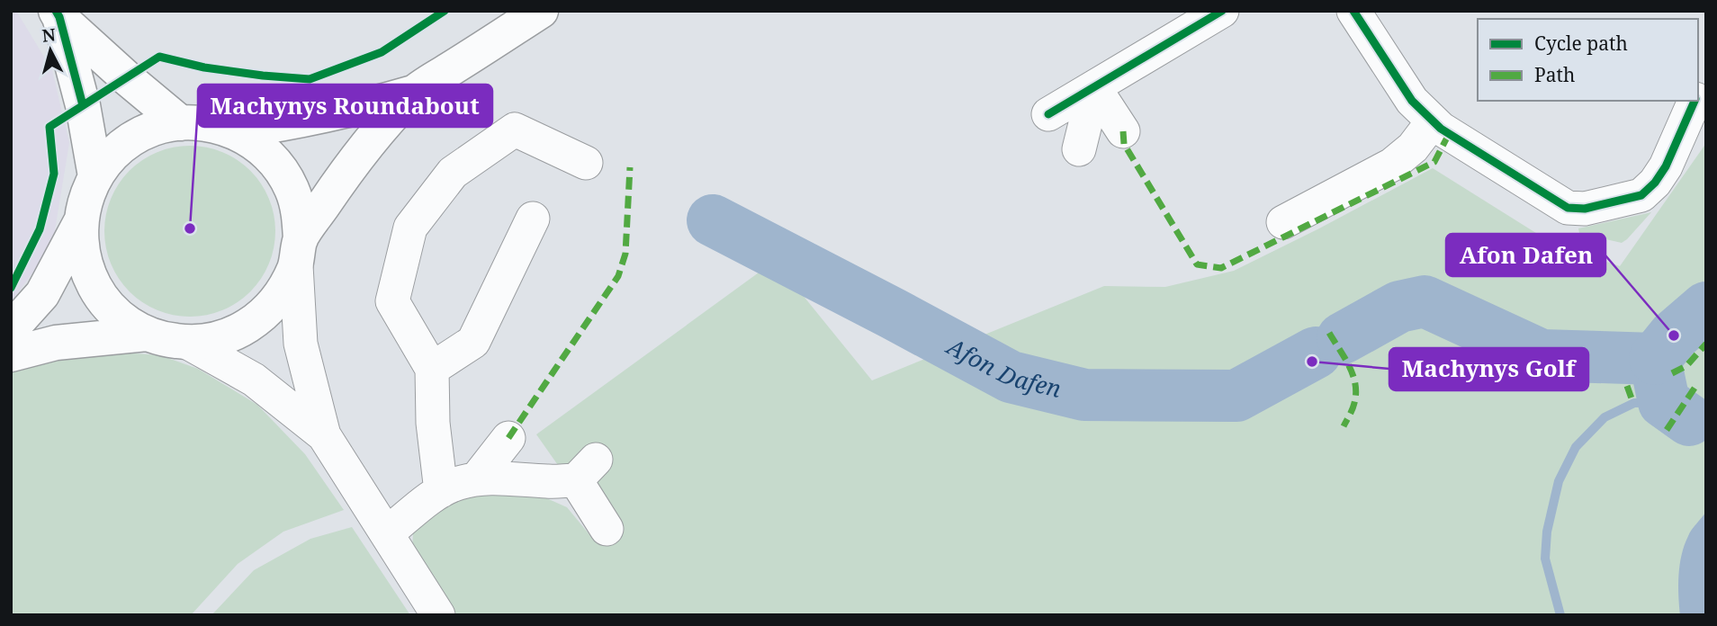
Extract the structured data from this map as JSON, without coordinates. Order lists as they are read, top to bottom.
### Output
{
  "water": ["Afon Dafen"],
  "places": ["Machynys Roundabout", "Afon Dafen", "Machynys Golf"],
  "legend": ["Cycle path", "Path"],
  "north": "top"
}
